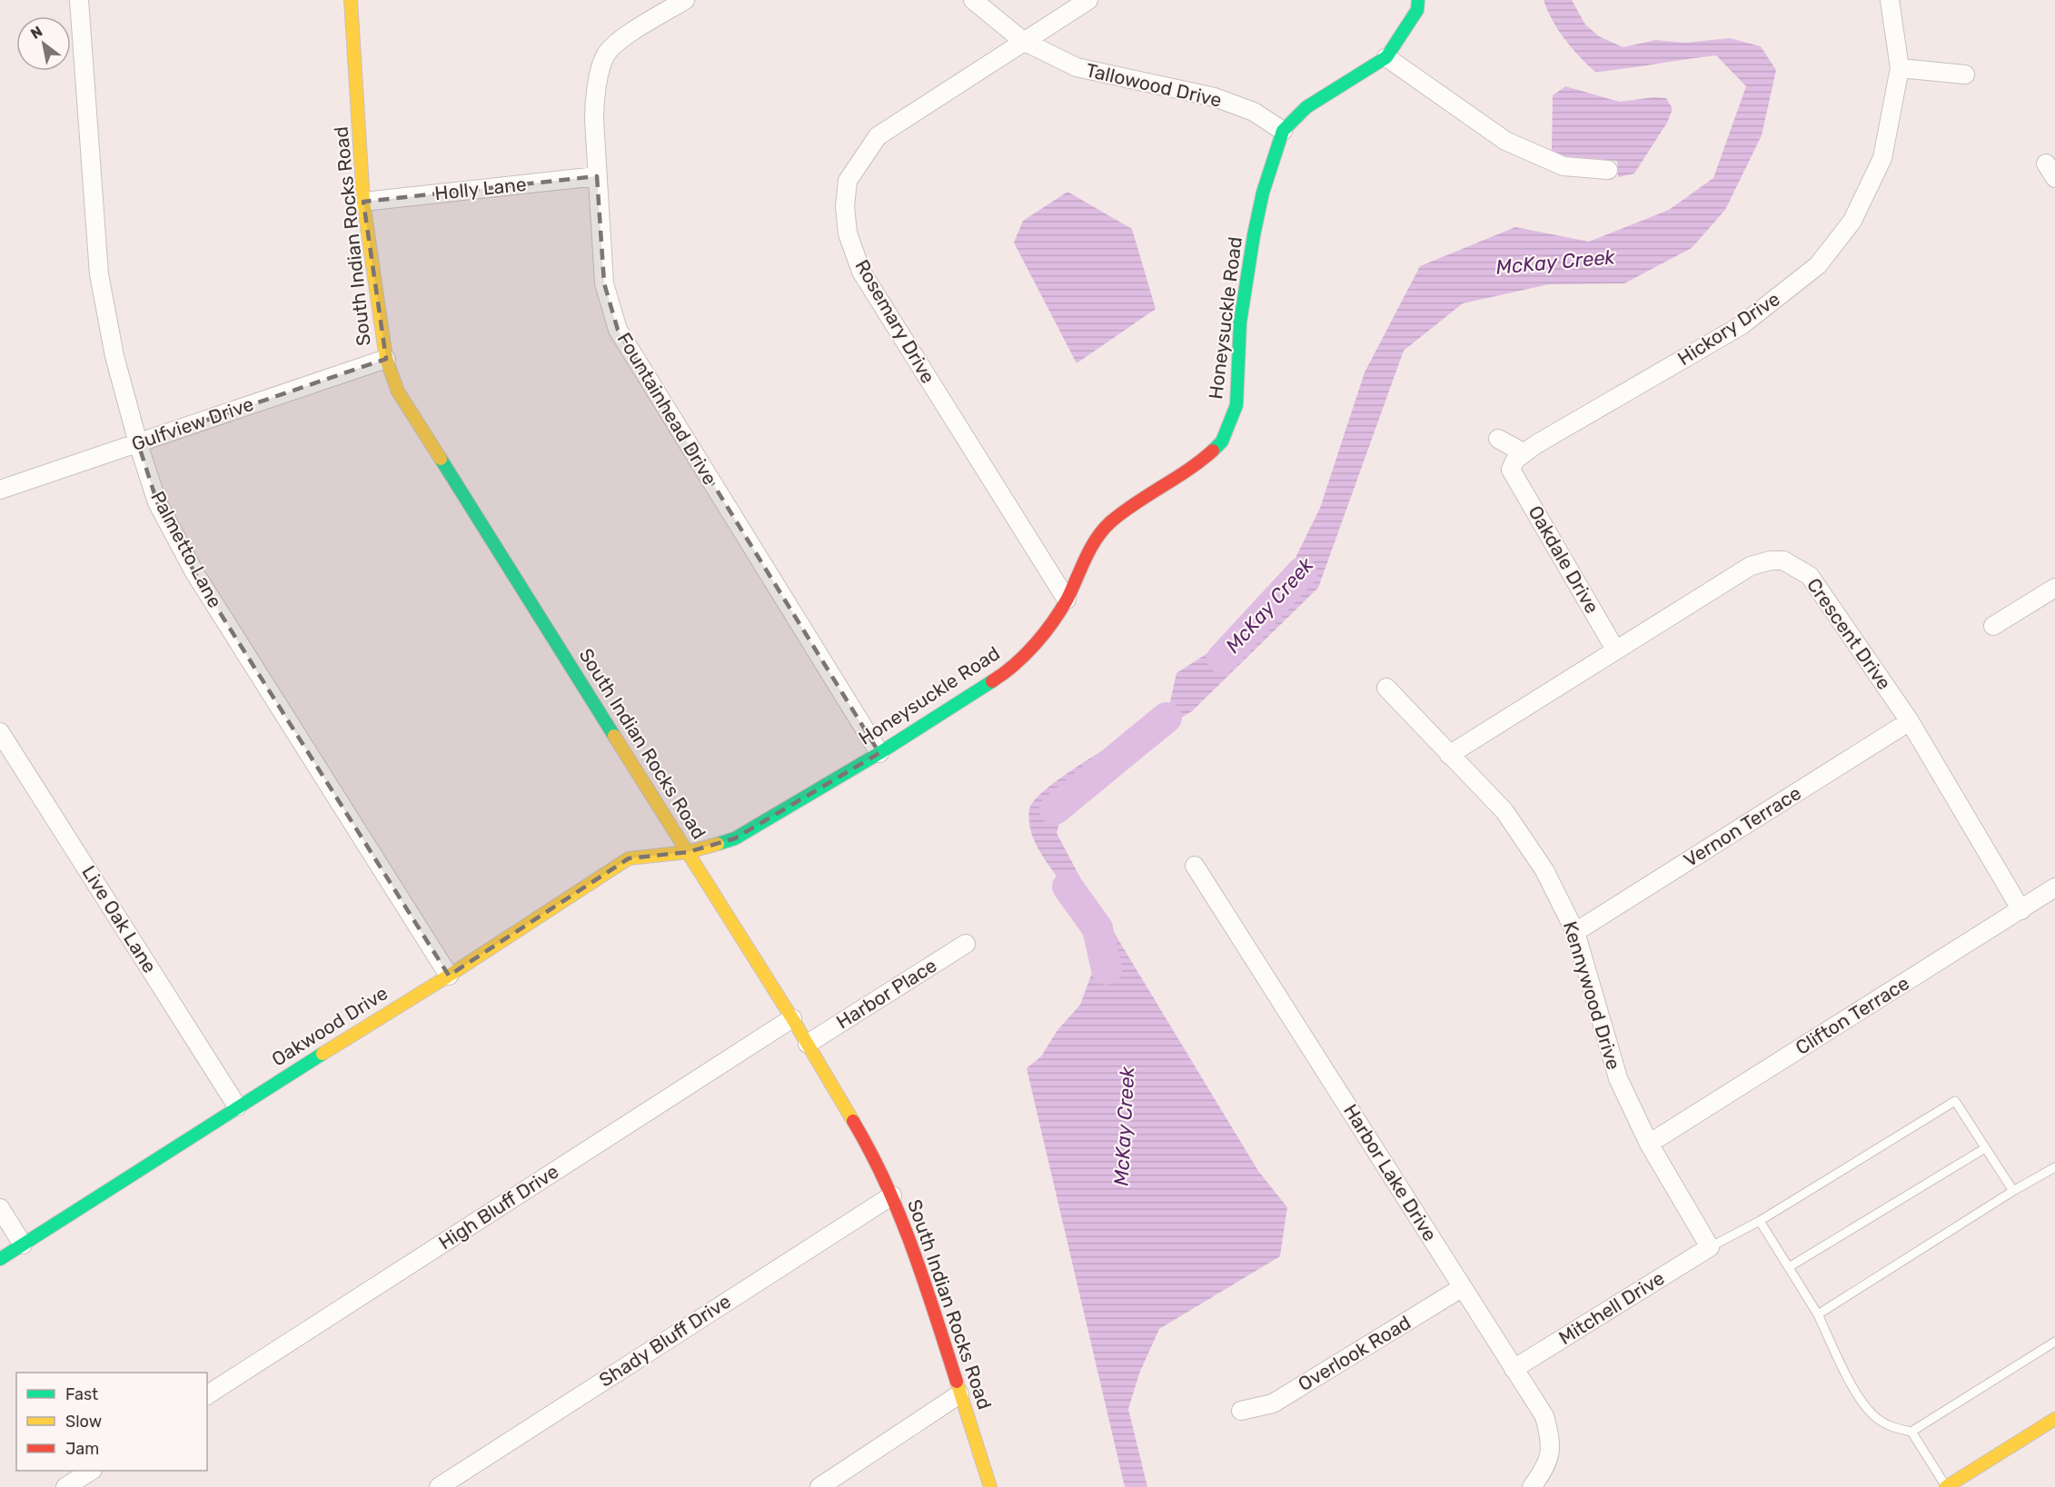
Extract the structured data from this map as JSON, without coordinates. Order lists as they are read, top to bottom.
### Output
{
  "streets": {
    "street": [
      "Tallowood Drive",
      "Holly Lane",
      "South Indian Rocks Road",
      "Honeysuckle Road",
      "Rosemary Drive",
      "Hickory Drive",
      "Fountainhead Drive",
      "Gulfview Drive",
      "Palmetto Lane",
      "Oakdale Drive",
      "Crescent Drive",
      "Vernon Terrace",
      "Live Oak Lane",
      "Harbor Place",
      "Kennywood Drive",
      "Clifton Terrace",
      "Oakwood Drive",
      "Harbor Lake Drive",
      "High Bluff Drive",
      "Mitchell Drive",
      "Shady Bluff Drive",
      "Overlook Road"
    ]
  },
  "crossings": [
    ["Tallowood Drive", "Honeysuckle Road"],
    ["Tallowood Drive", "Rosemary Drive"],
    ["Holly Lane", "South Indian Rocks Road"],
    ["Holly Lane", "Fountainhead Drive"],
    ["South Indian Rocks Road", "Honeysuckle Road"],
    ["South Indian Rocks Road", "Gulfview Drive"],
    ["South Indian Rocks Road", "Harbor Place"],
    ["South Indian Rocks Road", "Oakwood Drive"],
    ["South Indian Rocks Road", "High Bluff Drive"],
    ["South Indian Rocks Road", "Shady Bluff Drive"],
    ["Honeysuckle Road", "Rosemary Drive"],
    ["Honeysuckle Road", "Fountainhead Drive"],
    ["Honeysuckle Road", "Oakwood Drive"],
    ["Hickory Drive", "Oakdale Drive"],
    ["Gulfview Drive", "Palmetto Lane"],
    ["Palmetto Lane", "Oakwood Drive"],
    ["Oakdale Drive", "Crescent Drive"],
    ["Crescent Drive", "Vernon Terrace"],
    ["Crescent Drive", "Kennywood Drive"],
    ["Crescent Drive", "Clifton Terrace"],
    ["Vernon Terrace", "Kennywood Drive"],
    ["Live Oak Lane", "Oakwood Drive"],
    ["Kennywood Drive", "Clifton Terrace"],
    ["Kennywood Drive", "Mitchell Drive"],
    ["Harbor Lake Drive", "Mitchell Drive"],
    ["Harbor Lake Drive", "Overlook Road"]
  ],
  "water": ["McKay Creek"],
  "legend": ["Fast", "Slow", "Jam"],
  "north": "top left"
}
